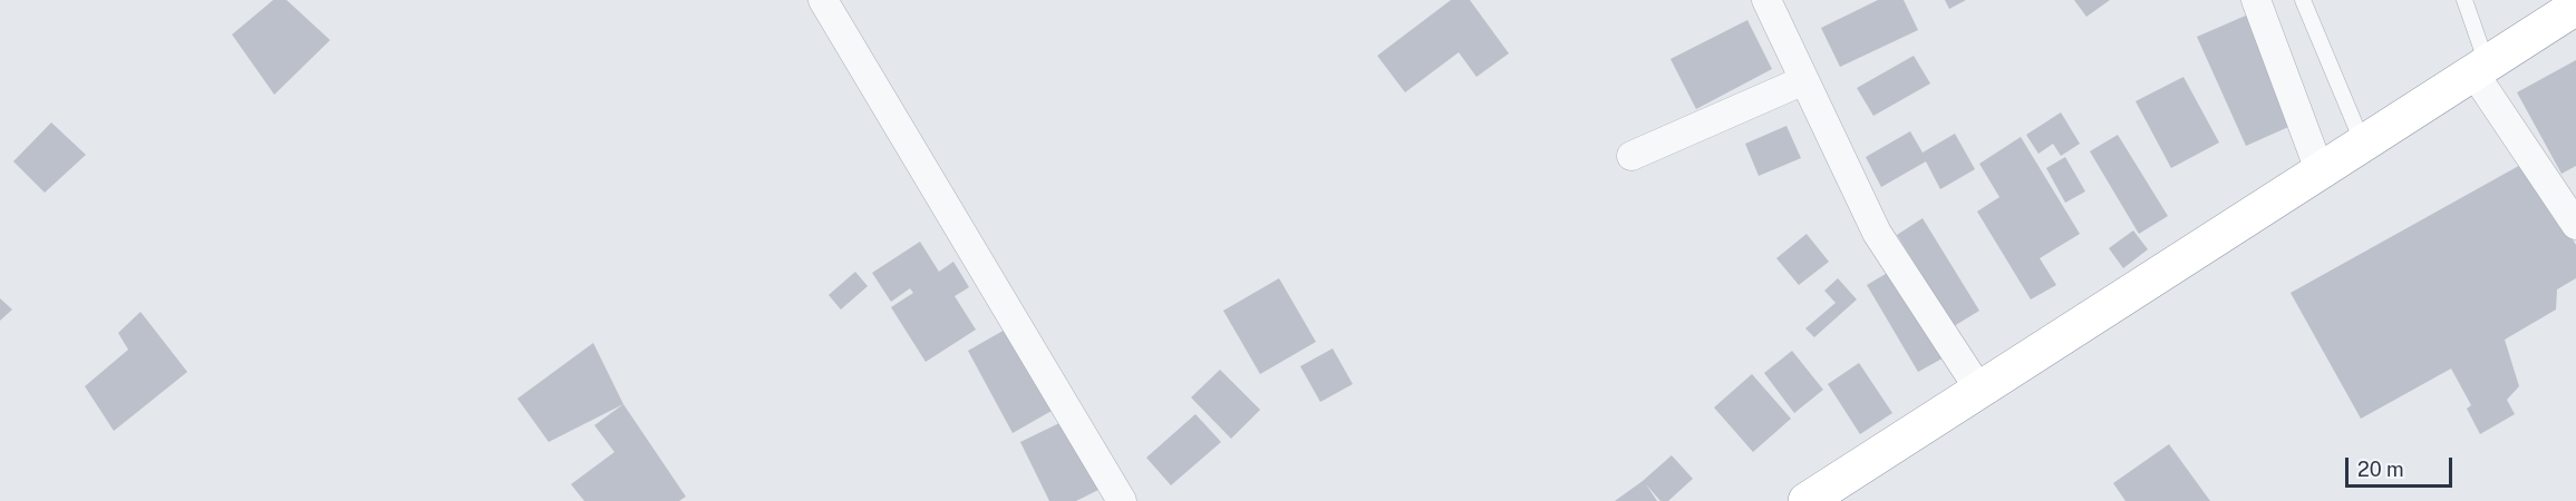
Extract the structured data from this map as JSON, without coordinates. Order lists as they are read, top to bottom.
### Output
{
  "scale_bar": "20 m"
}
